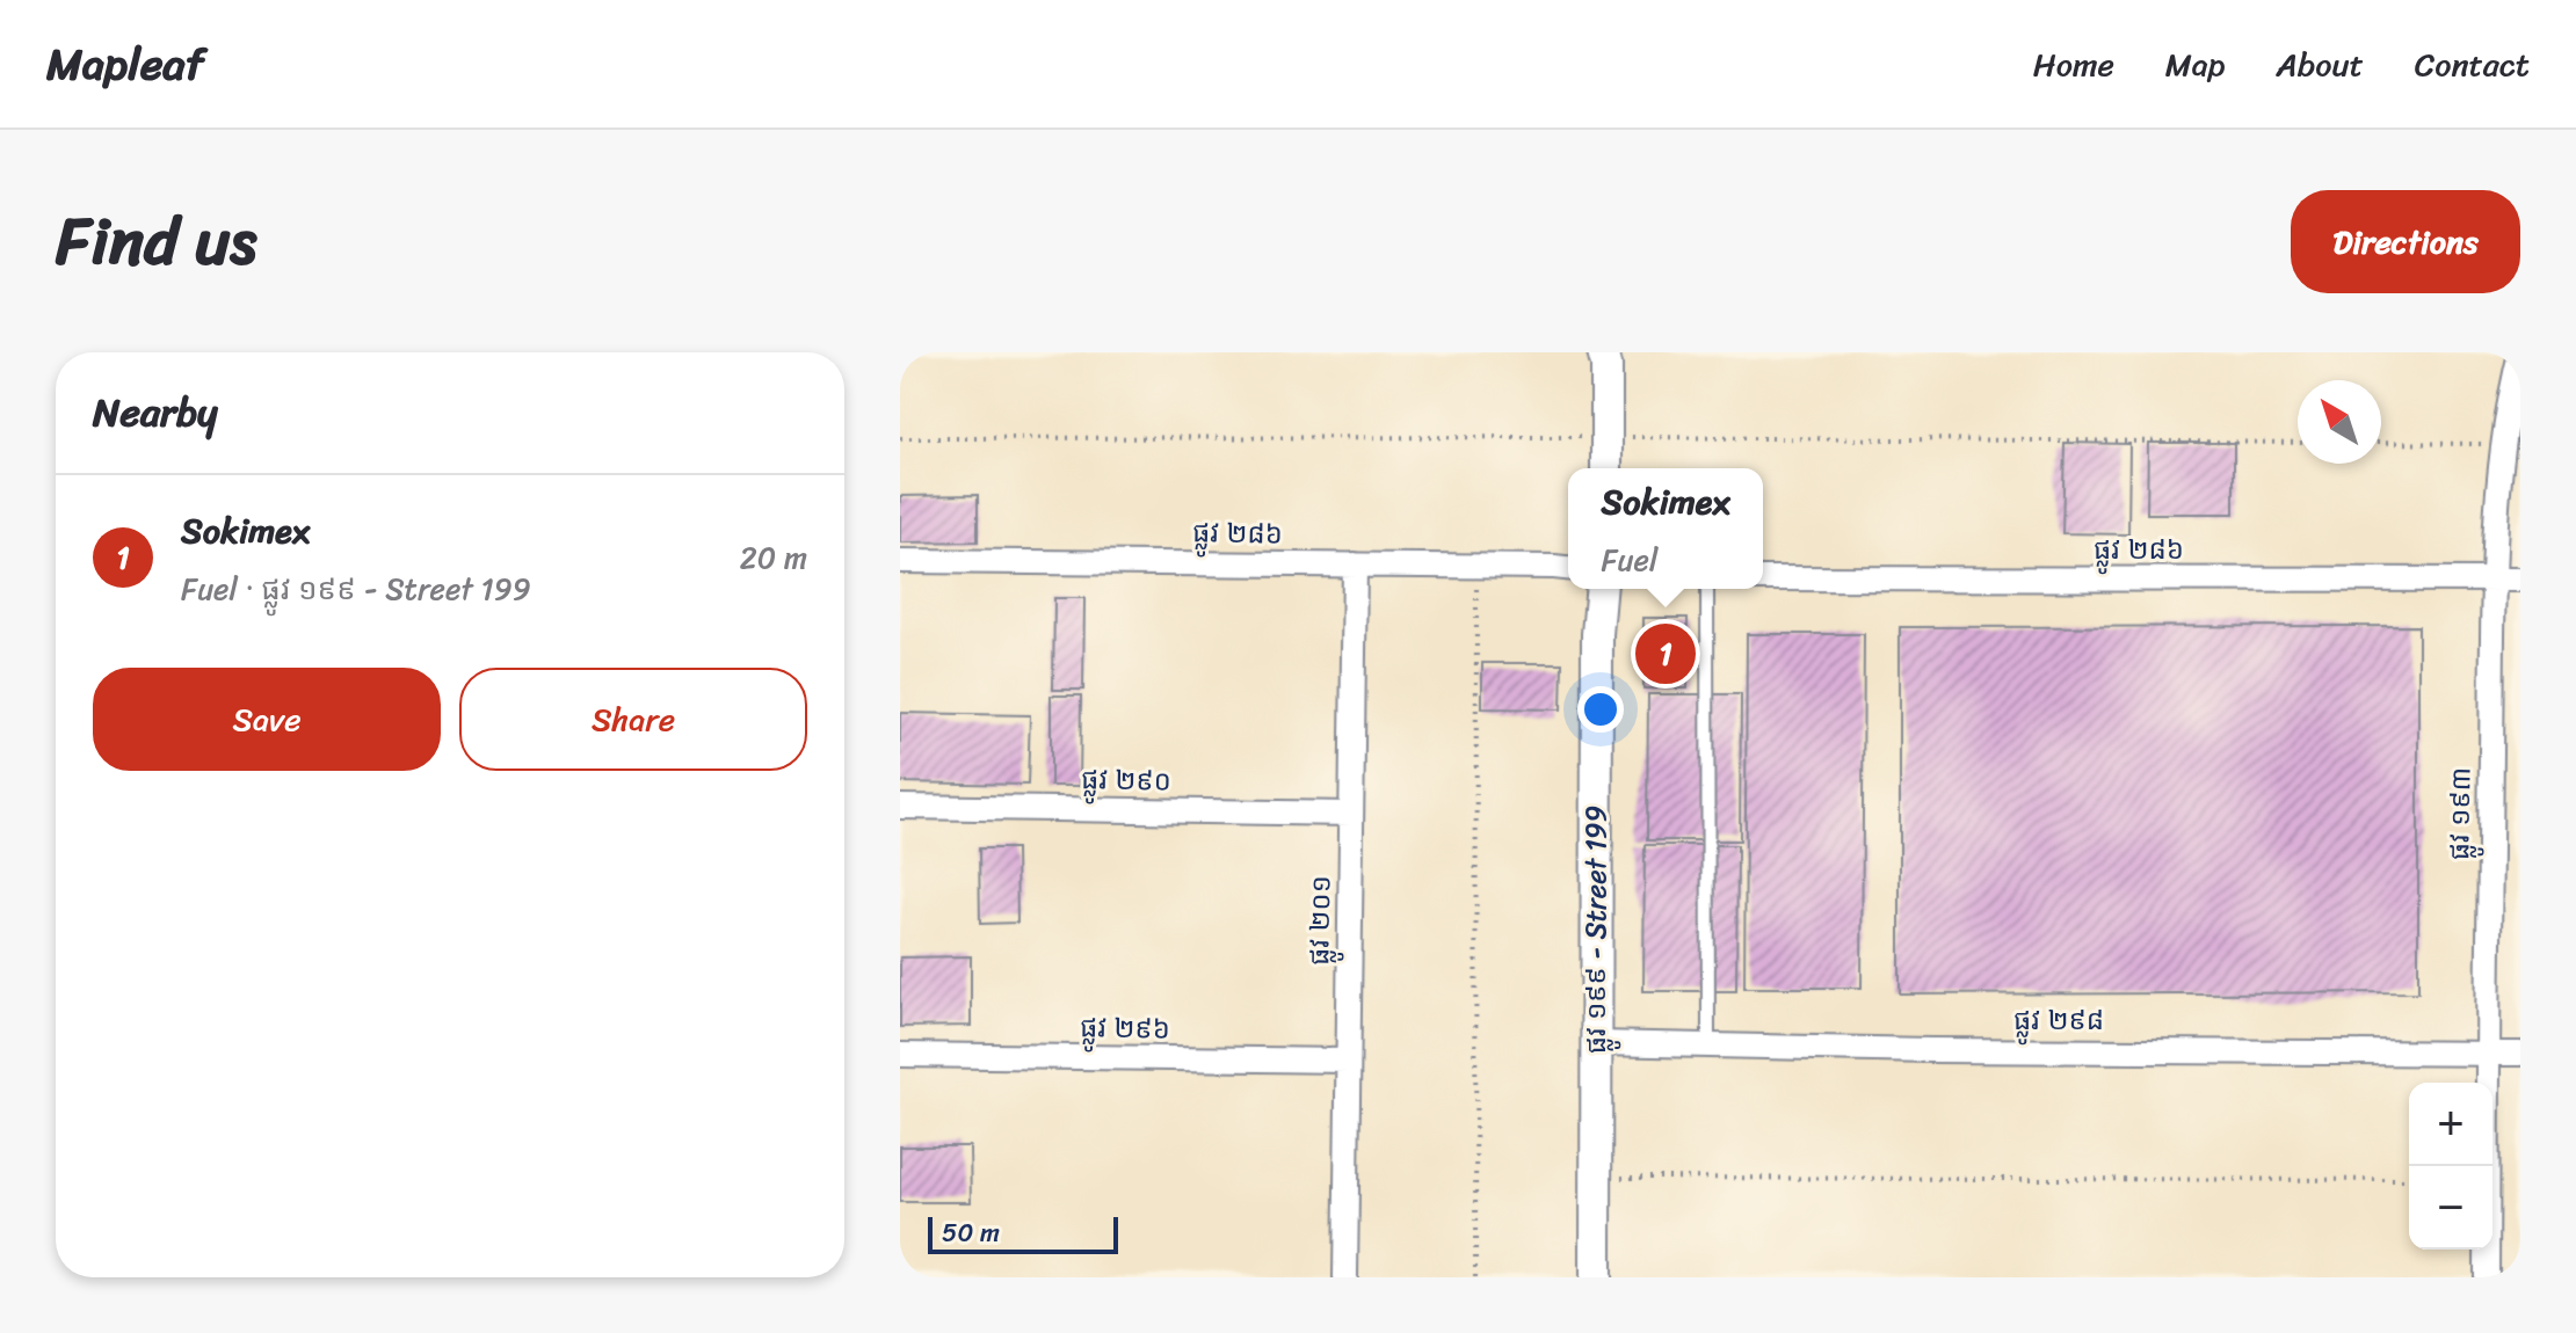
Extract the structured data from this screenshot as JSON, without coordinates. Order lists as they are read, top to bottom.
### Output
{
  "streets": {
    "street": [
      "ផ្លូវ ២៨៦",
      "ផ្លូវ ២៩០",
      "ផ្លូវ ១៩៣",
      "ផ្លូវ ២០១",
      "ផ្លូវ ១៩៩ - Street 199",
      "ផ្លូវ ២៩៨",
      "ផ្លូវ ២៩៦"
    ]
  },
  "crossings": [
    ["ផ្លូវ ២៨៦", "ផ្លូវ ១៩៣"],
    ["ផ្លូវ ២៨៦", "ផ្លូវ ២០១"],
    ["ផ្លូវ ២៩០", "ផ្លូវ ២០១"],
    ["ផ្លូវ ១៩៣", "ផ្លូវ ២៩៨"],
    ["ផ្លូវ ២០១", "ផ្លូវ ២៩៦"],
    ["ផ្លូវ ១៩៩ - Street 199", "ផ្លូវ ២៩៨"]
  ],
  "scale_bar": "50 m",
  "north": "top left",
  "page": {
    "header": "Mapleaf",
    "nav": [
      "Home",
      "Map",
      "About",
      "Contact"
    ],
    "title": "Find us",
    "buttons": [
      "Directions",
      ["Save", "Share"]
    ],
    "heading": "Nearby",
    "popup": ["Sokimex", "Fuel"],
    "list": [
      {
        "mark": "1",
        "name": "Sokimex",
        "note": "Fuel · ផ្លូវ ១៩៩ - Street 199",
        "value": "20 m"
      }
    ],
    "pins": "1",
    "map_buttons": ["+", "−"],
    "scale": "50 m"
  }
}
